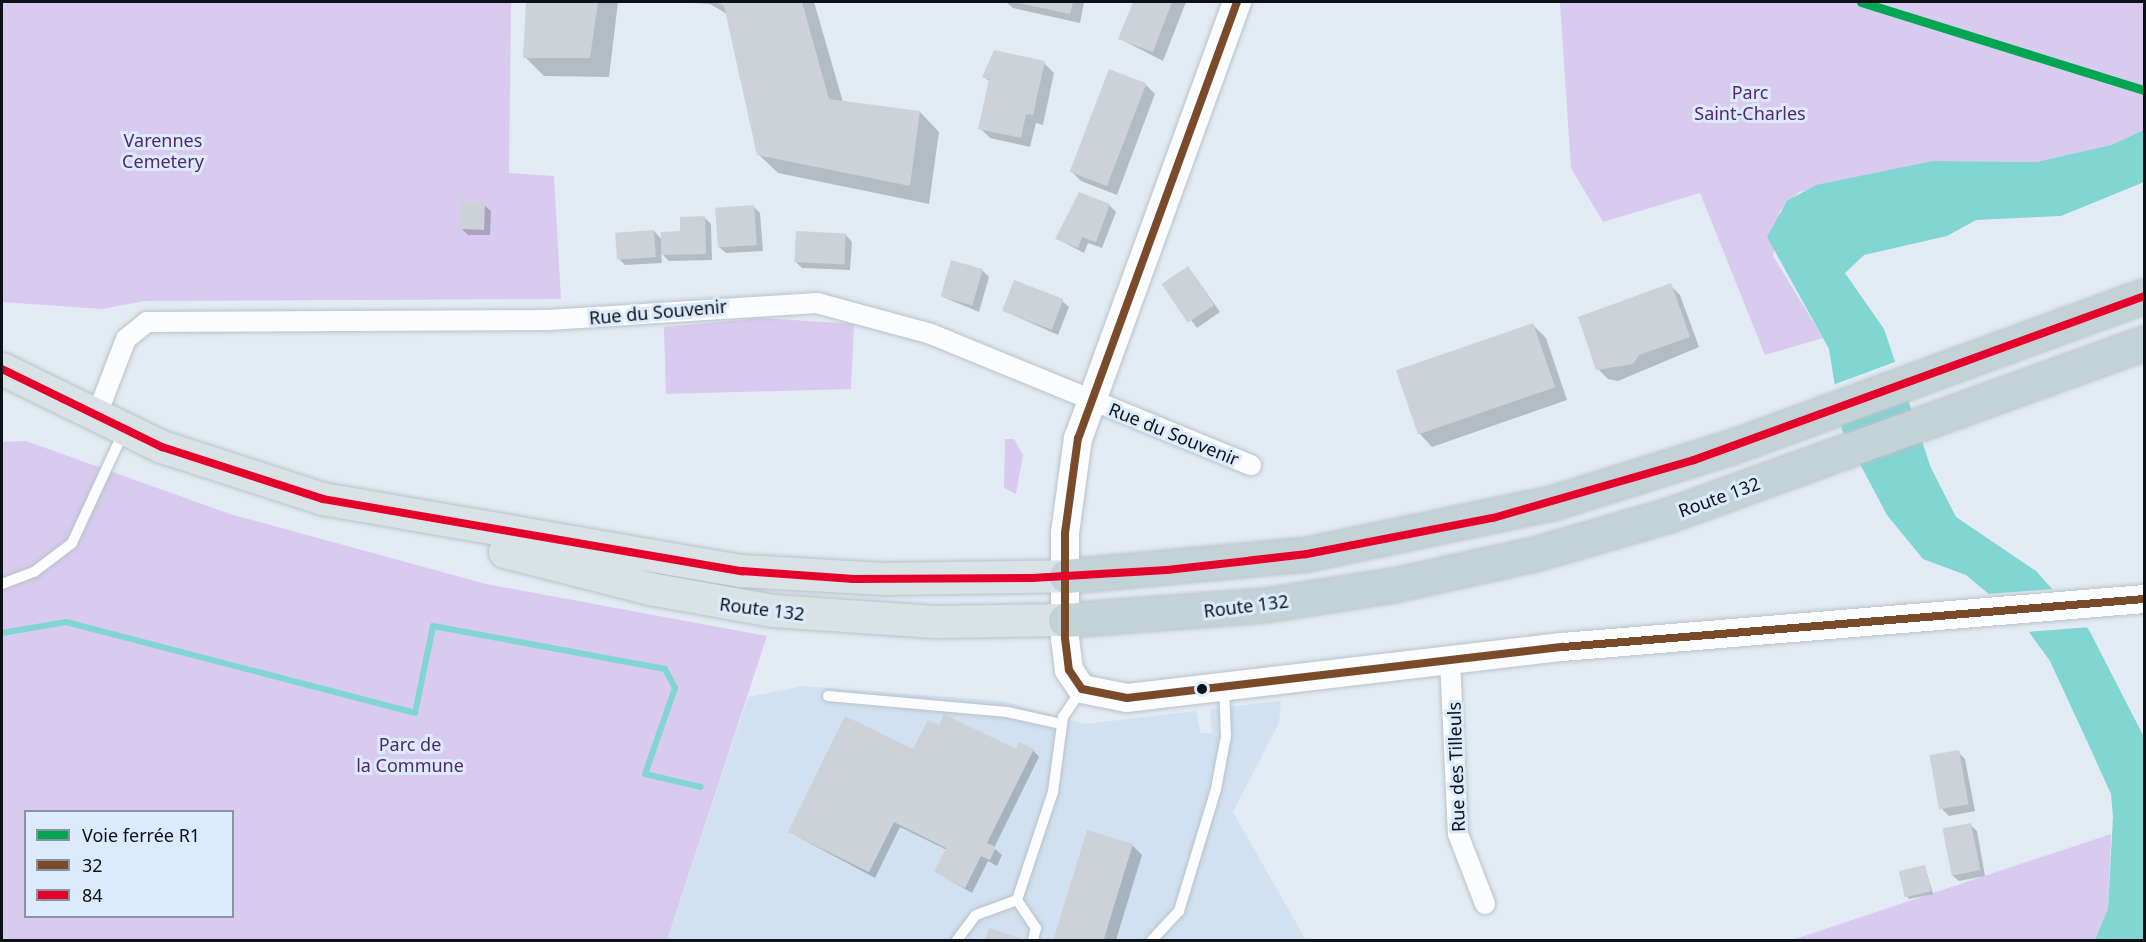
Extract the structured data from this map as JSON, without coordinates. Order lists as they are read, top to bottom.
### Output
{
  "streets": {
    "highway": ["Route 132"],
    "street": ["Rue du Souvenir", "Rue des Tilleuls"]
  },
  "crossings": [
    ["Rue du Souvenir", "Route 132"]
  ],
  "parks": ["Parc Saint-Charles", "Varennes Cemetery", "Parc de la Commune"],
  "lines": ["rail line R1", "transit line 32", "transit line 84"],
  "legend": ["Voie ferrée R1", "32", "84"]
}
